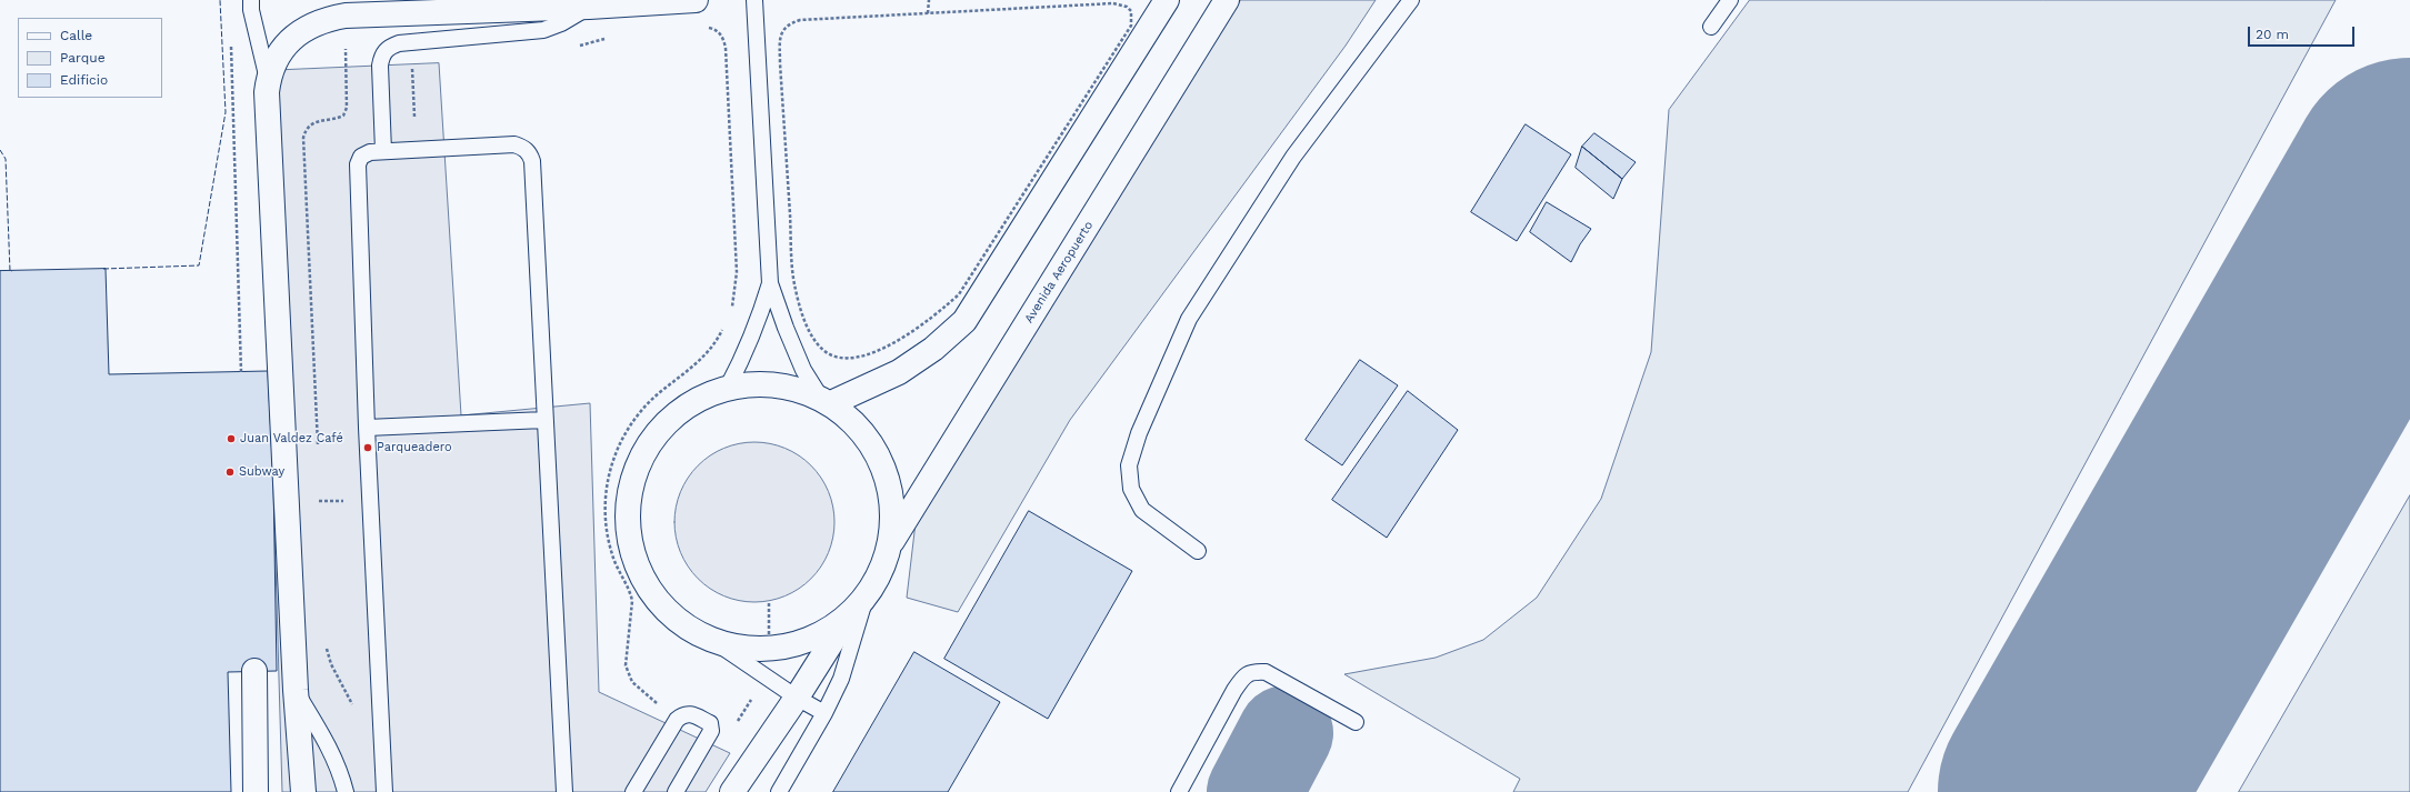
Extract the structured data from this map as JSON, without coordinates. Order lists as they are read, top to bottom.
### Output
{
  "streets": {
    "main road": ["Avenida Aeropuerto"]
  },
  "places": ["Juan Valdez Café", "Parqueadero", "Subway"],
  "legend": ["Calle", "Parque", "Edificio"],
  "scale_bar": "20 m"
}
